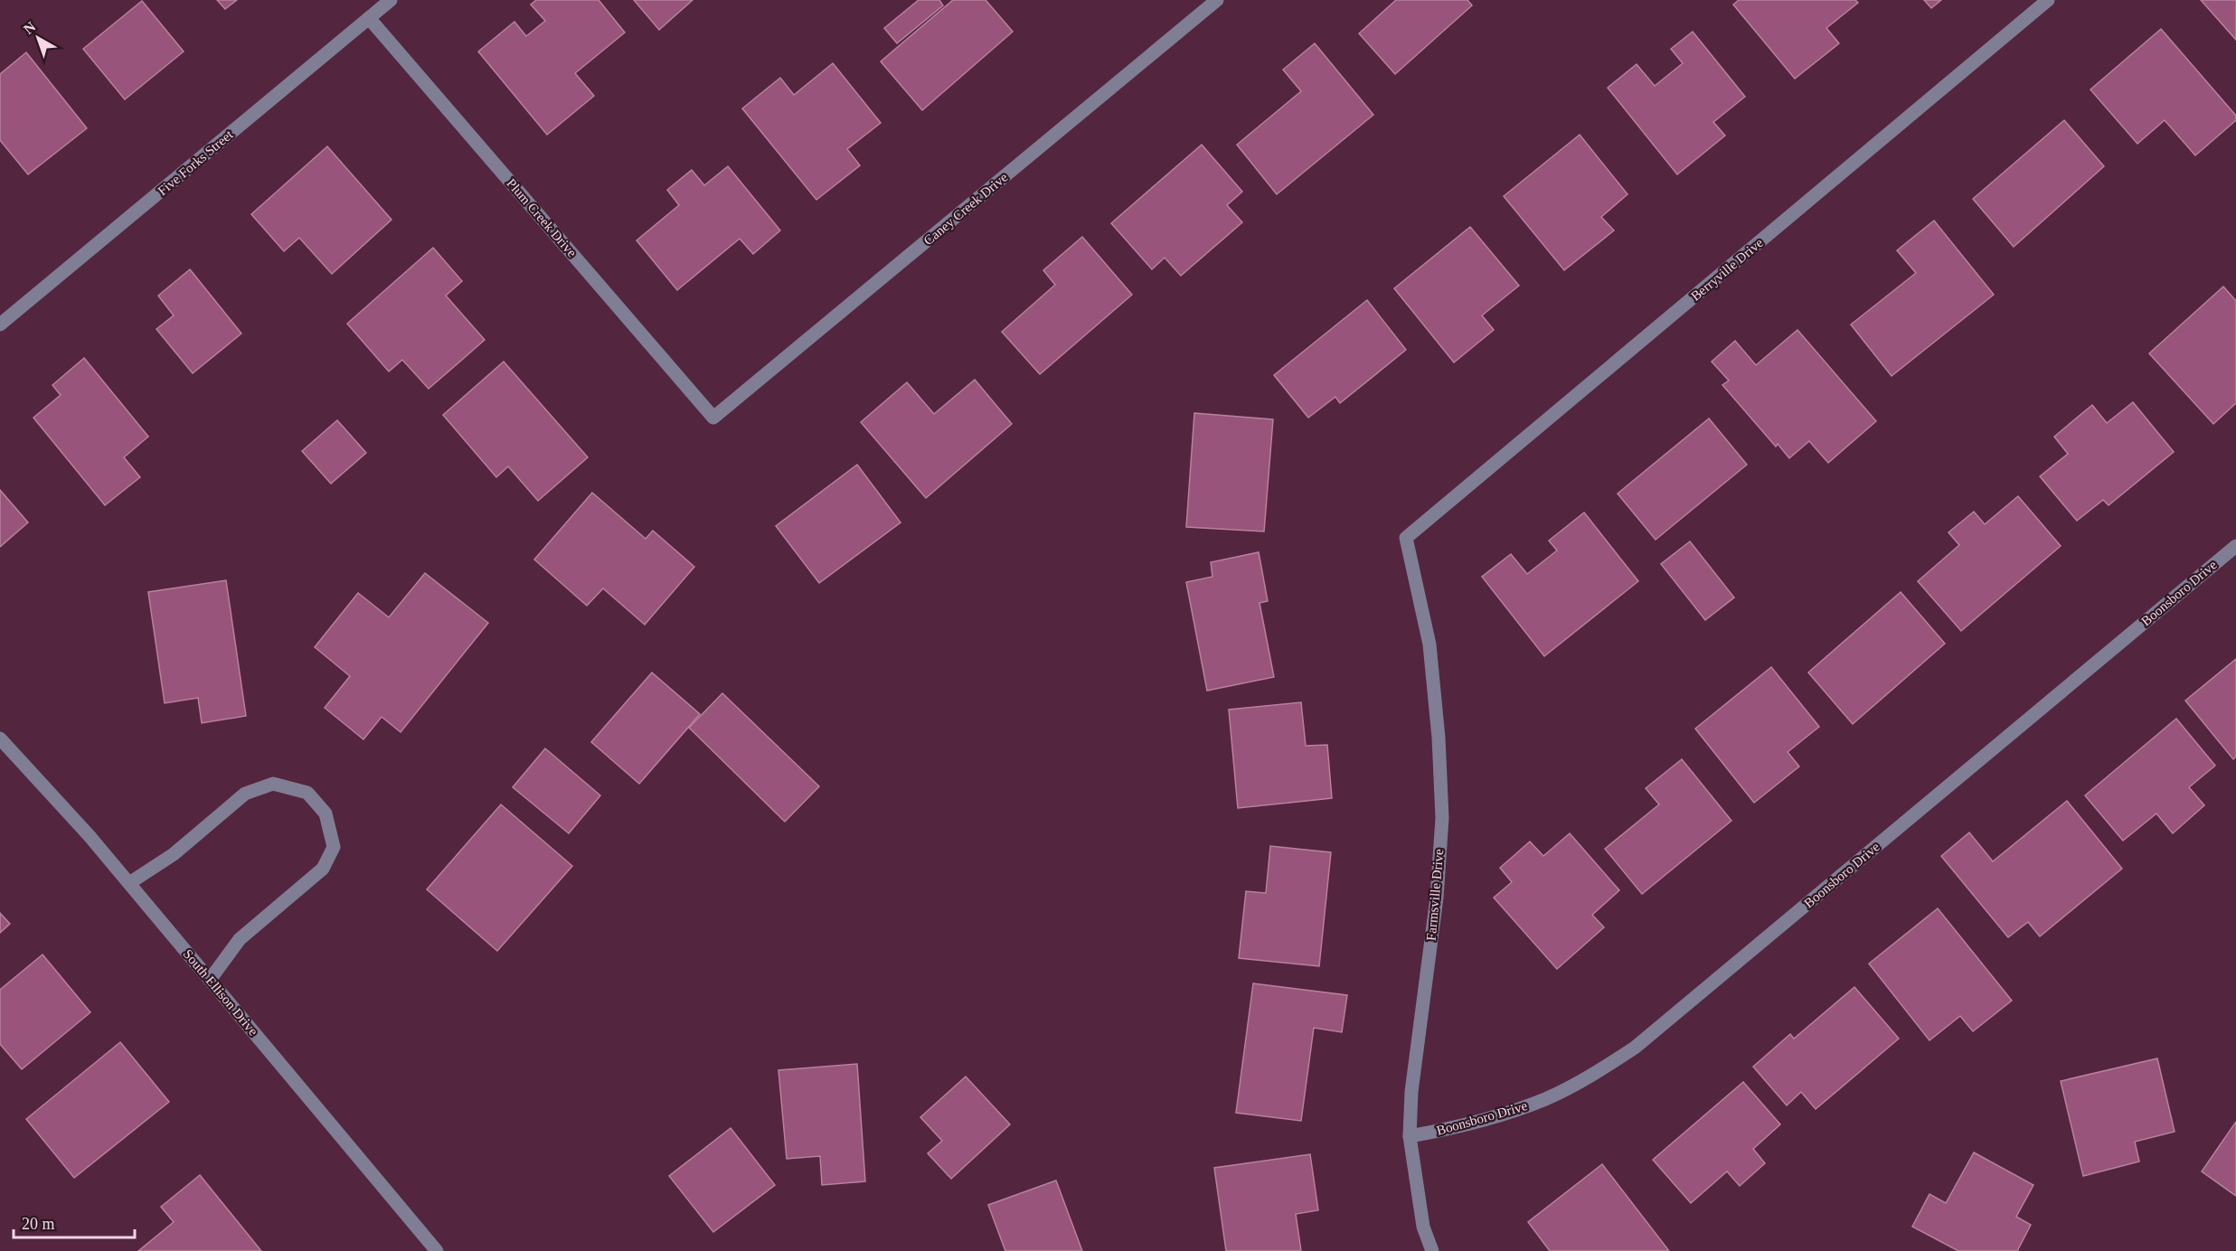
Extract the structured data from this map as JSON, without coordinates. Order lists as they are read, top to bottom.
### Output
{
  "streets": {
    "street": [
      "Five Forks Street",
      "Caney Creek Drive",
      "Plum Creek Drive",
      "Berryville Drive",
      "Boonsboro Drive",
      "Farmsville Drive",
      "South Ellison Drive"
    ]
  },
  "crossings": [
    ["Five Forks Street", "Plum Creek Drive"],
    ["Caney Creek Drive", "Plum Creek Drive"],
    ["Berryville Drive", "Farmsville Drive"],
    ["Boonsboro Drive", "Farmsville Drive"]
  ],
  "scale_bar": "20 m",
  "north": "top left"
}
